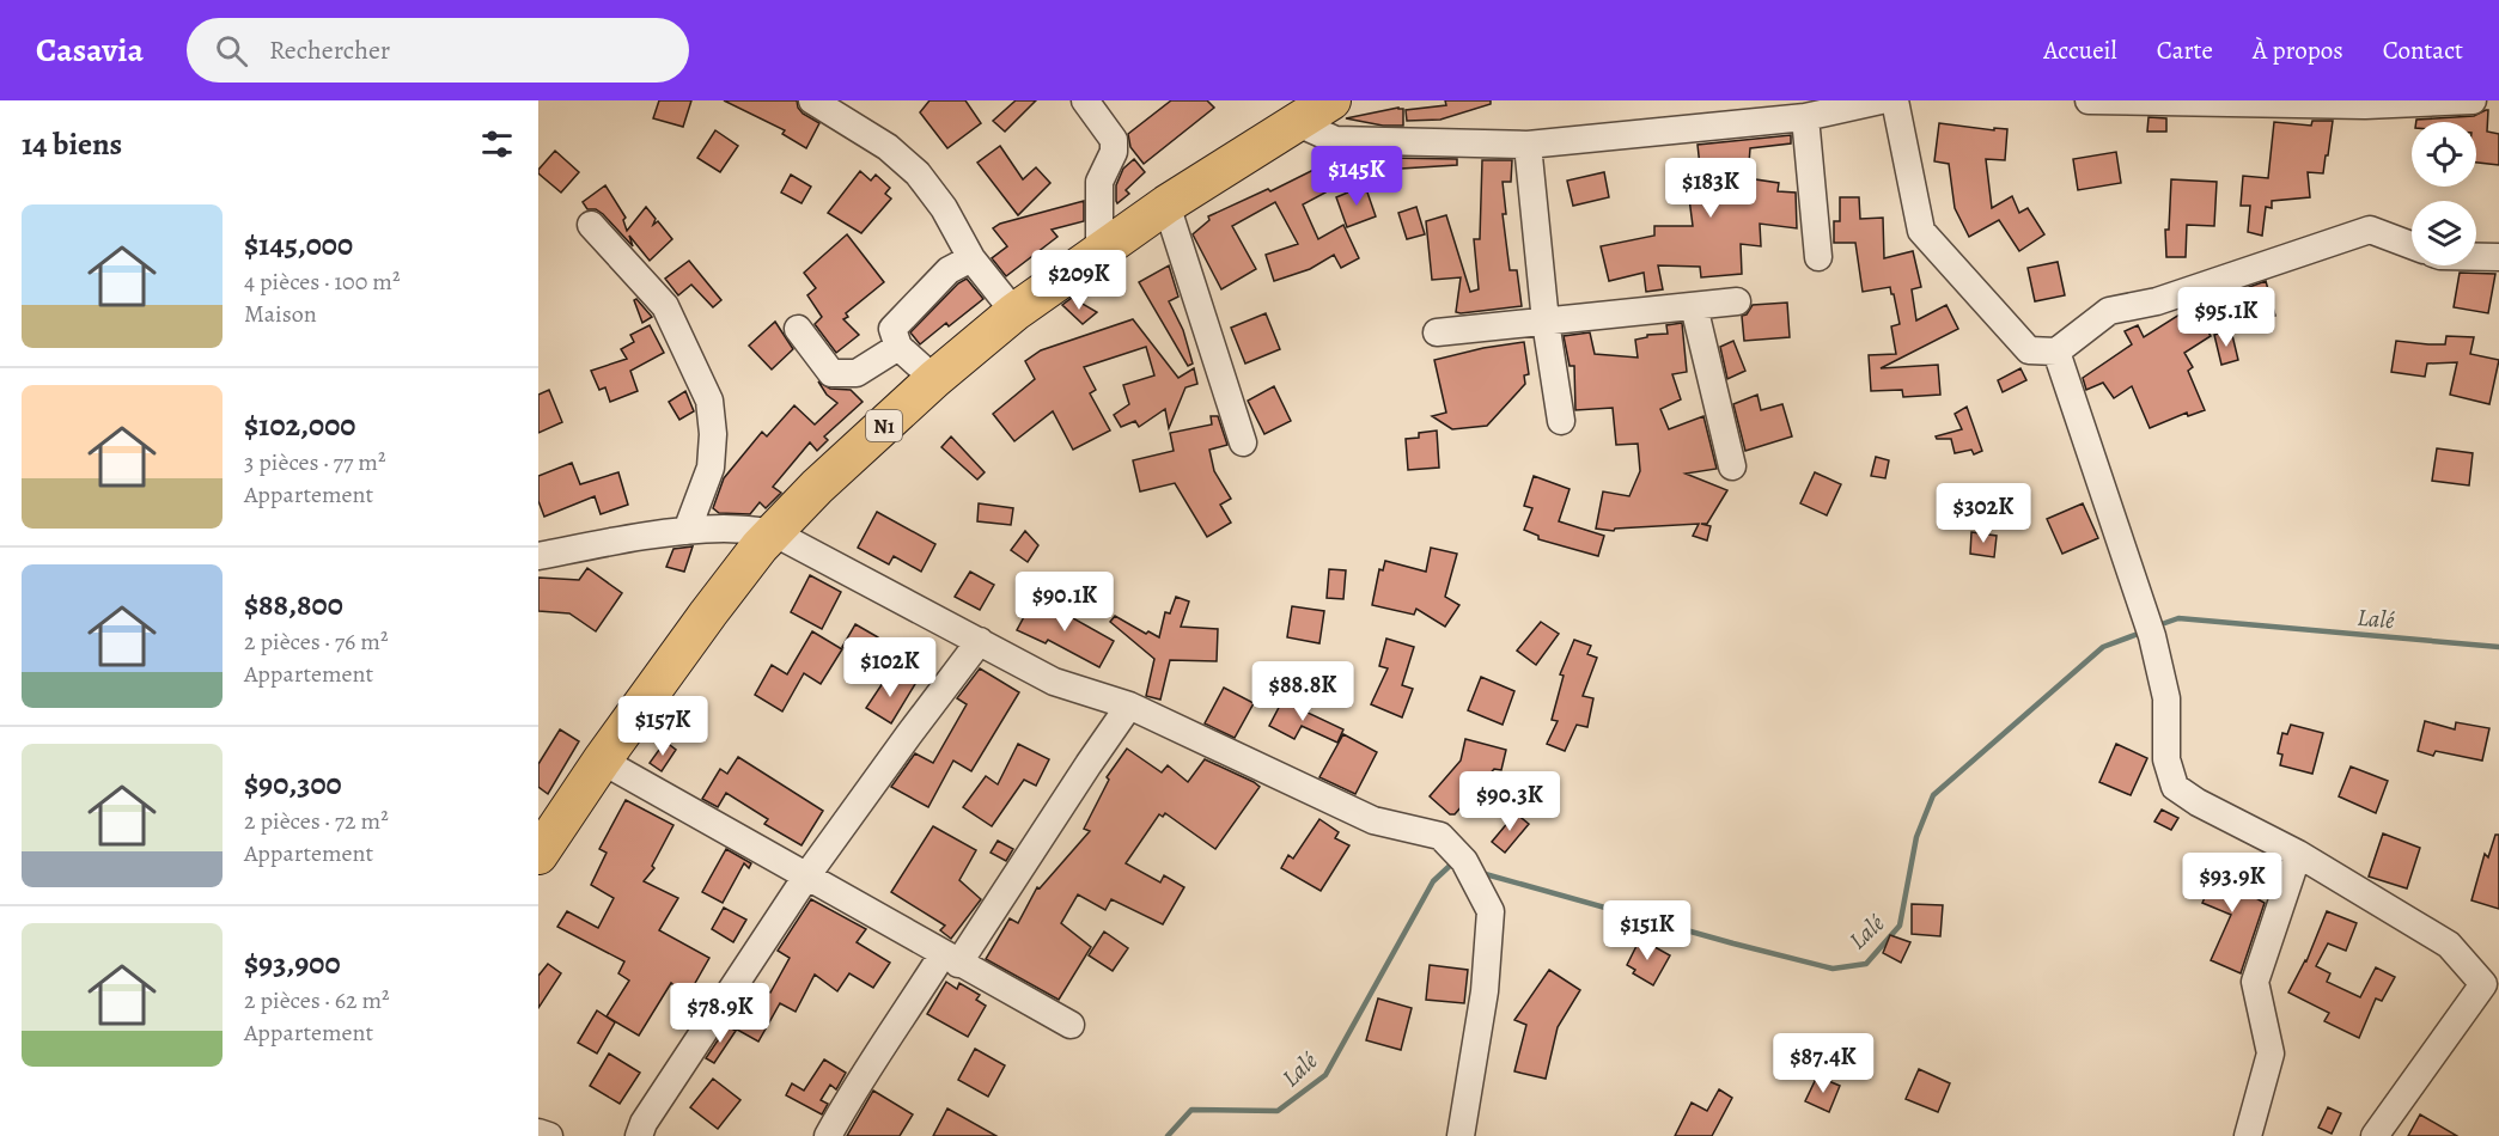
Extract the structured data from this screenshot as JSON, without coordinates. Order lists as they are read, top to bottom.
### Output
{
  "streets": {
    "highway": ["N1"]
  },
  "water": ["Lalé"],
  "page": {
    "header": "Casavia",
    "search": "Rechercher",
    "nav": [
      "Accueil",
      "Carte",
      "À propos",
      "Contact"
    ],
    "heading": "14 biens",
    "price": [
      "$145K",
      "$183K",
      "$209K",
      "$95.1K",
      "$302K",
      "$90.1K",
      "$102K",
      "$88.8K",
      "$157K",
      "$90.3K",
      "$93.9K",
      "$151K",
      "$78.9K",
      "$87.4K"
    ],
    "list": [
      {
        "name": "$145,000",
        "note": "4 pièces · 100 m² · Maison"
      },
      {
        "name": "$102,000",
        "note": "3 pièces · 77 m² · Appartement"
      },
      {
        "name": "$88,800",
        "note": "2 pièces · 76 m² · Appartement"
      },
      {
        "name": "$90,300",
        "note": "2 pièces · 72 m² · Appartement"
      },
      {
        "name": "$93,900",
        "note": "2 pièces · 62 m² · Appartement"
      }
    ]
  }
}
